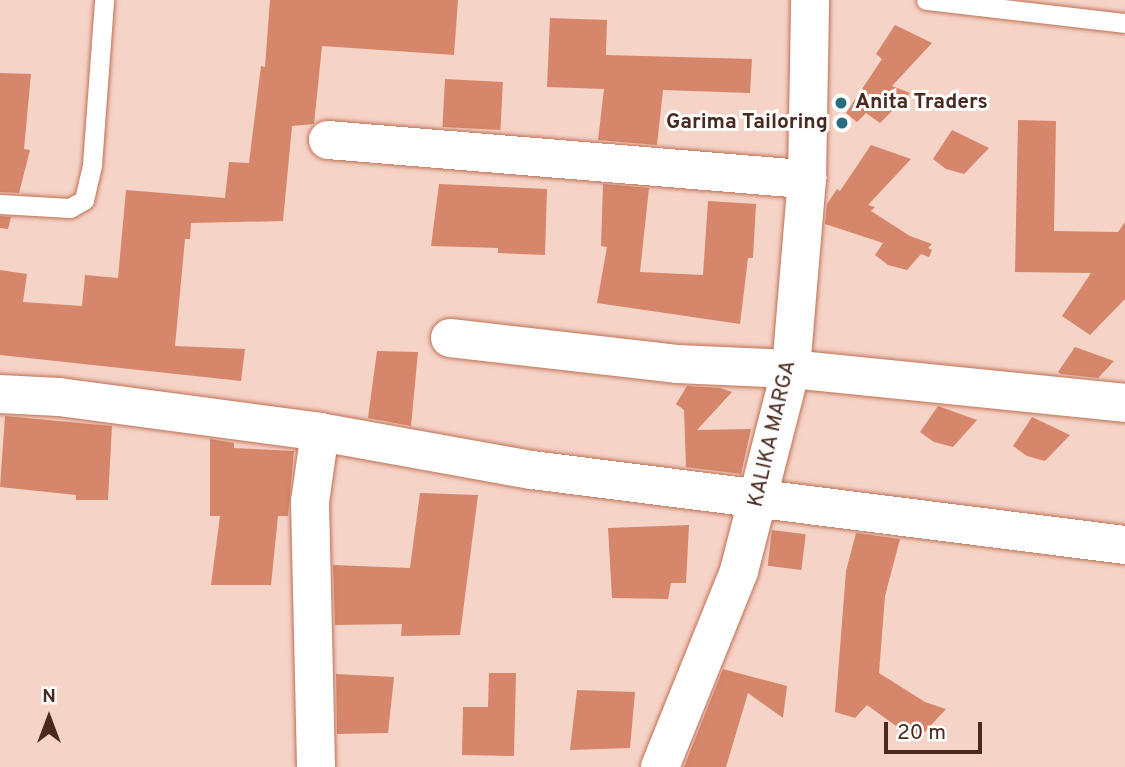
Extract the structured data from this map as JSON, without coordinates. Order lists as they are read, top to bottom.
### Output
{
  "streets": {
    "street": ["KALIKA MARGA"]
  },
  "places": ["Anita Traders", "Garima Tailoring"],
  "scale_bar": "20 m",
  "north": "top"
}
